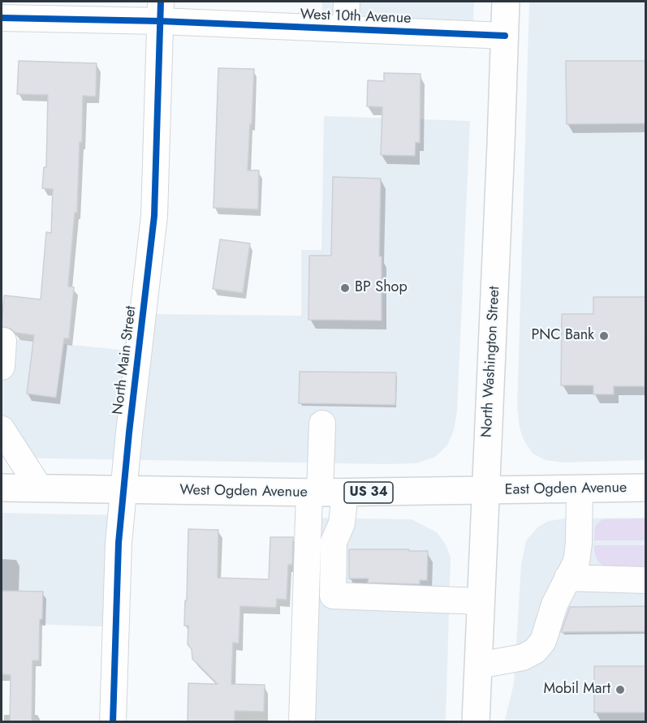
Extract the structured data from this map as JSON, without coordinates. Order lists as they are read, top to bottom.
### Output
{
  "streets": {
    "main road": [
      "North Washington Street",
      "East Ogden Avenue",
      "West Ogden Avenue",
      "US 34"
    ],
    "street": ["West 10th Avenue", "North Main Street"]
  },
  "crossings": [
    ["West 10th Avenue", "North Main Street"],
    ["West 10th Avenue", "North Washington Street"],
    ["North Main Street", "West Ogden Avenue"],
    ["North Washington Street", "East Ogden Avenue"],
    ["North Washington Street", "West Ogden Avenue"],
    ["East Ogden Avenue", "West Ogden Avenue"]
  ],
  "places": ["BP Shop", "PNC Bank", "Mobil Mart"]
}
